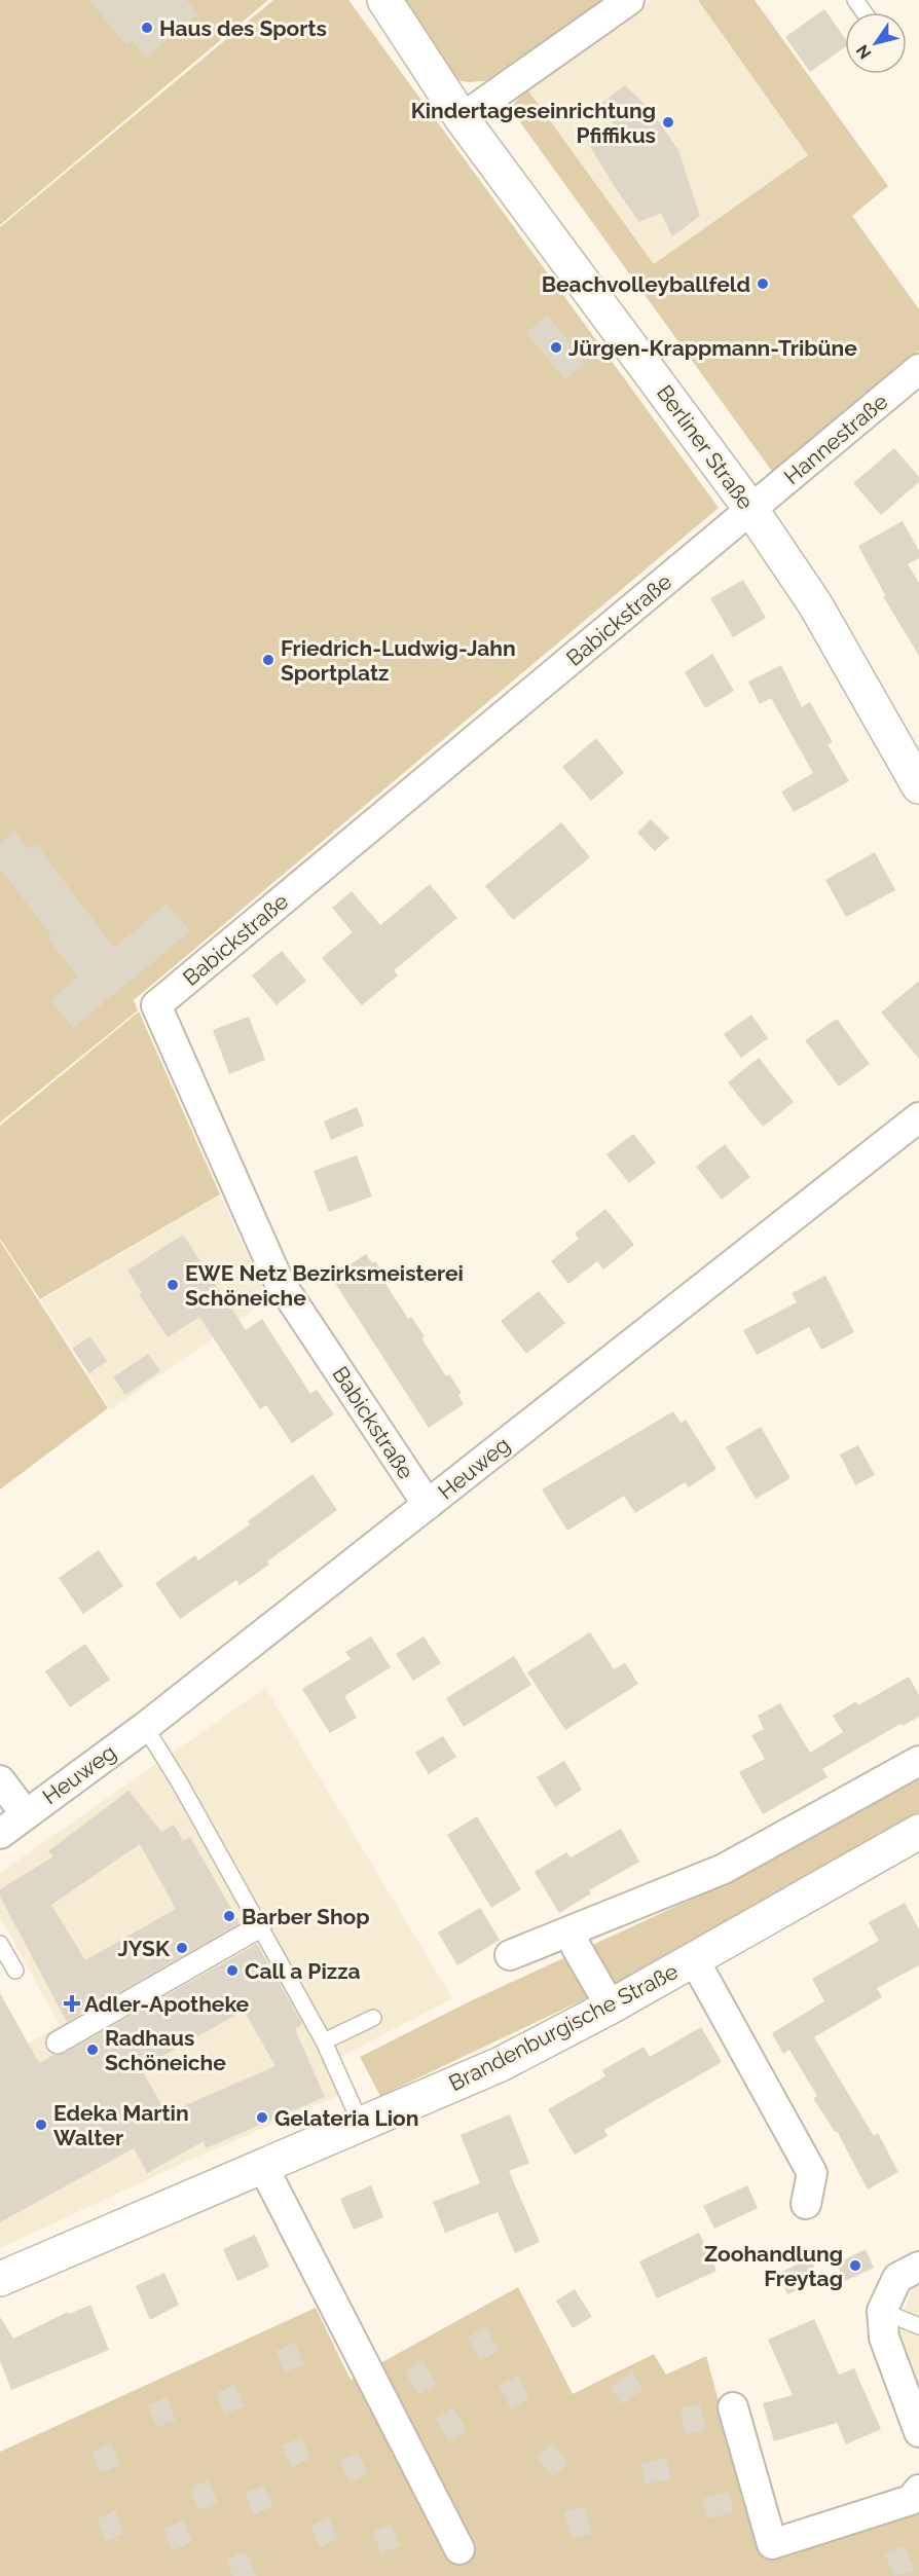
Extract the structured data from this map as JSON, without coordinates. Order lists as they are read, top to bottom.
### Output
{
  "streets": {
    "street": [
      "Hannestraße",
      "Berliner Straße",
      "Babickstraße",
      "Heuweg",
      "Brandenburgische Straße"
    ]
  },
  "crossings": [
    ["Hannestraße", "Berliner Straße"],
    ["Hannestraße", "Babickstraße"],
    ["Berliner Straße", "Babickstraße"],
    ["Babickstraße", "Heuweg"]
  ],
  "places": {
    "other": [
      "Haus des Sports",
      "Kindertageseinrichtung Pfiffikus",
      "Beachvolleyballfeld",
      "Jürgen-Krappmann-Tribüne",
      "Friedrich-Ludwig-Jahn Sportplatz",
      "EWE Netz Bezirksmeisterei Schöneiche",
      "Barber Shop",
      "JYSK",
      "Call a Pizza",
      "Radhaus Schöneiche",
      "Gelateria Lion",
      "Edeka Martin Walter",
      "Zoohandlung Freytag"
    ],
    "health": ["Adler-Apotheke"]
  },
  "north": "bottom left"
}
